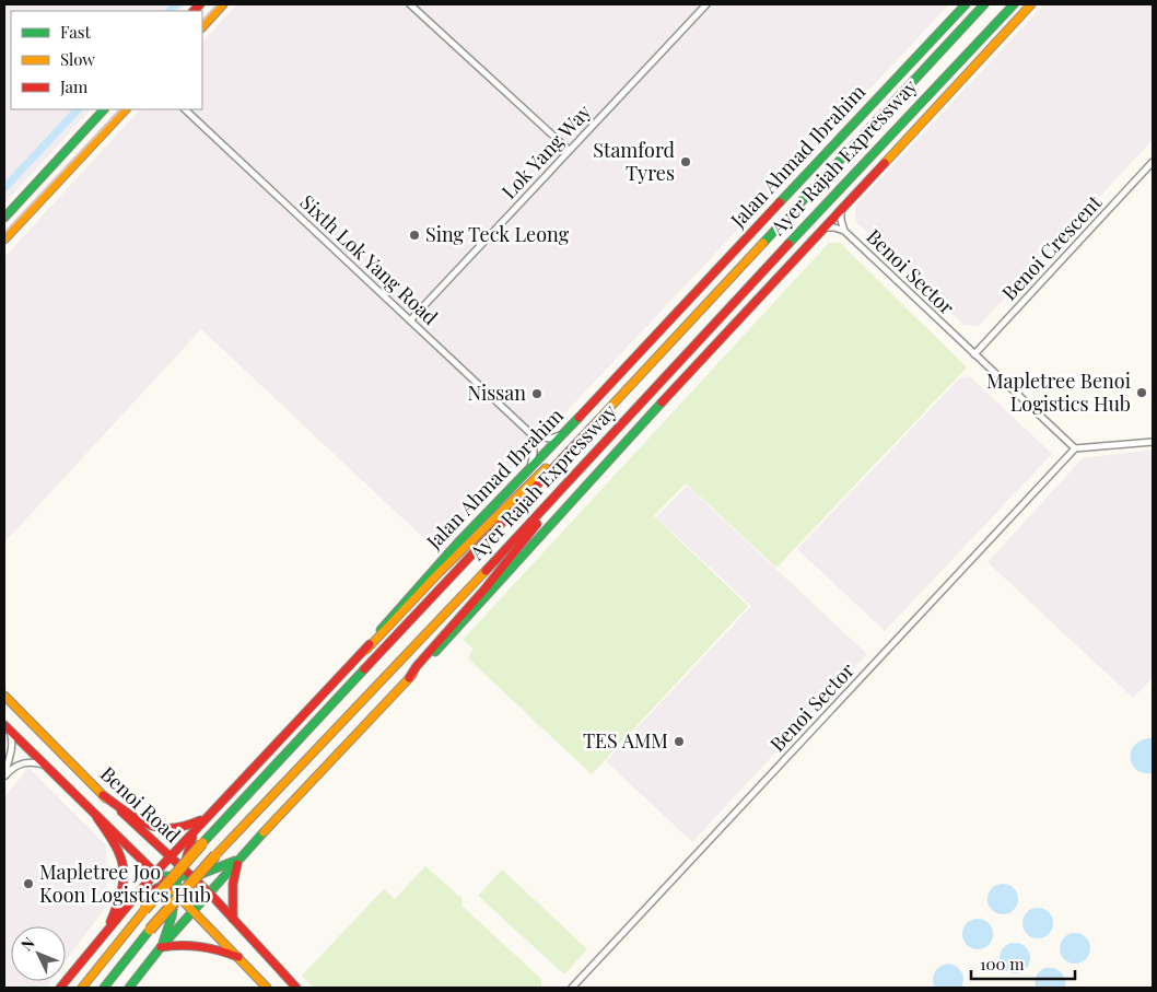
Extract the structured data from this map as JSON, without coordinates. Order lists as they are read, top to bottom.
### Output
{
  "streets": {
    "main road": ["Jalan Ahmad Ibrahim", "Ayer Rajah Expressway", "Benoi Road"],
    "street": [
      "Lok Yang Way",
      "Benoi Crescent",
      "Sixth Lok Yang Road",
      "Benoi Sector"
    ]
  },
  "crossings": [
    ["Lok Yang Way", "Sixth Lok Yang Road"],
    ["Jalan Ahmad Ibrahim", "Benoi Road"],
    ["Benoi Crescent", "Benoi Sector"]
  ],
  "places": [
    "Stamford Tyres",
    "Sing Teck Leong",
    "Mapletree Benoi Logistics Hub",
    "Nissan",
    "TES AMM",
    "Mapletree Joo Koon Logistics Hub"
  ],
  "legend": ["Fast", "Slow", "Jam"],
  "scale_bar": "100 m",
  "north": "top left"
}
